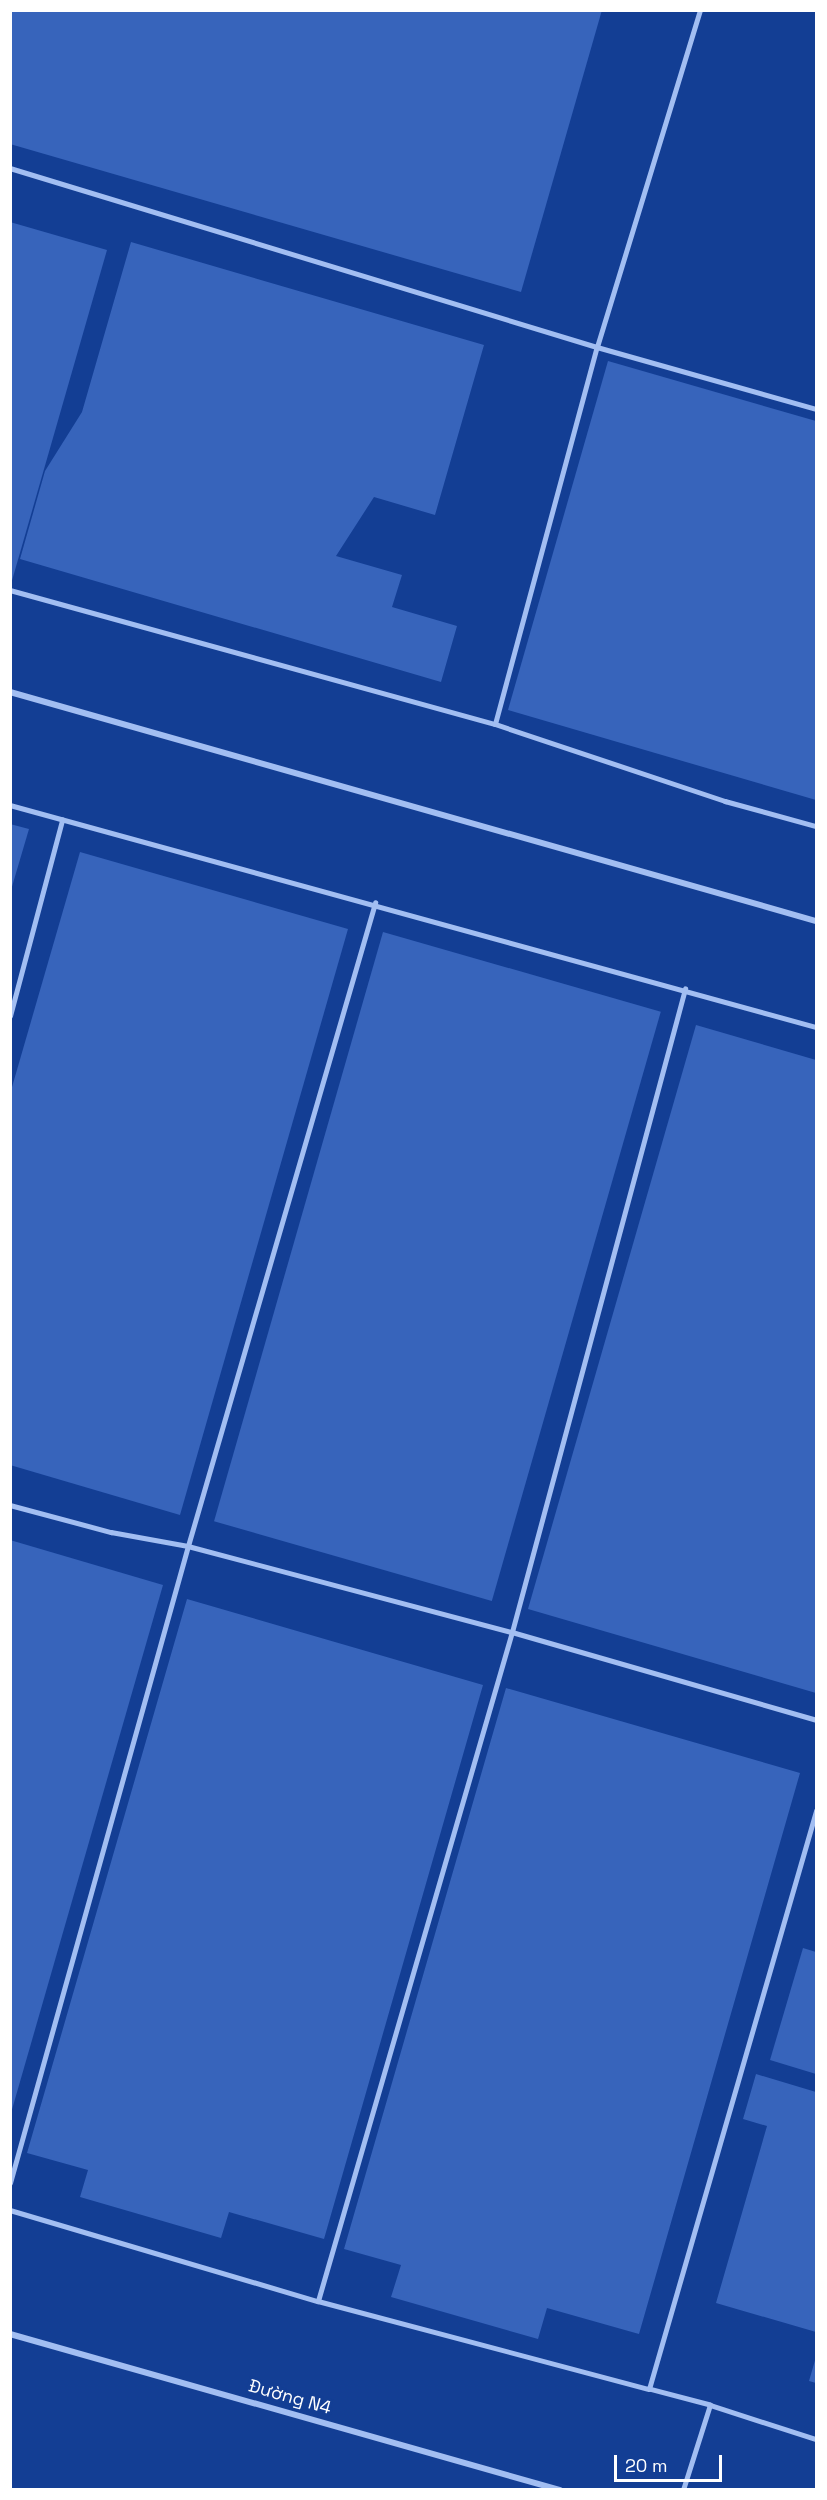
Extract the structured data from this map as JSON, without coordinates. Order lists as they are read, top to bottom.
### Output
{
  "streets": {
    "street": ["Đường N4"]
  },
  "scale_bar": "20 m"
}
